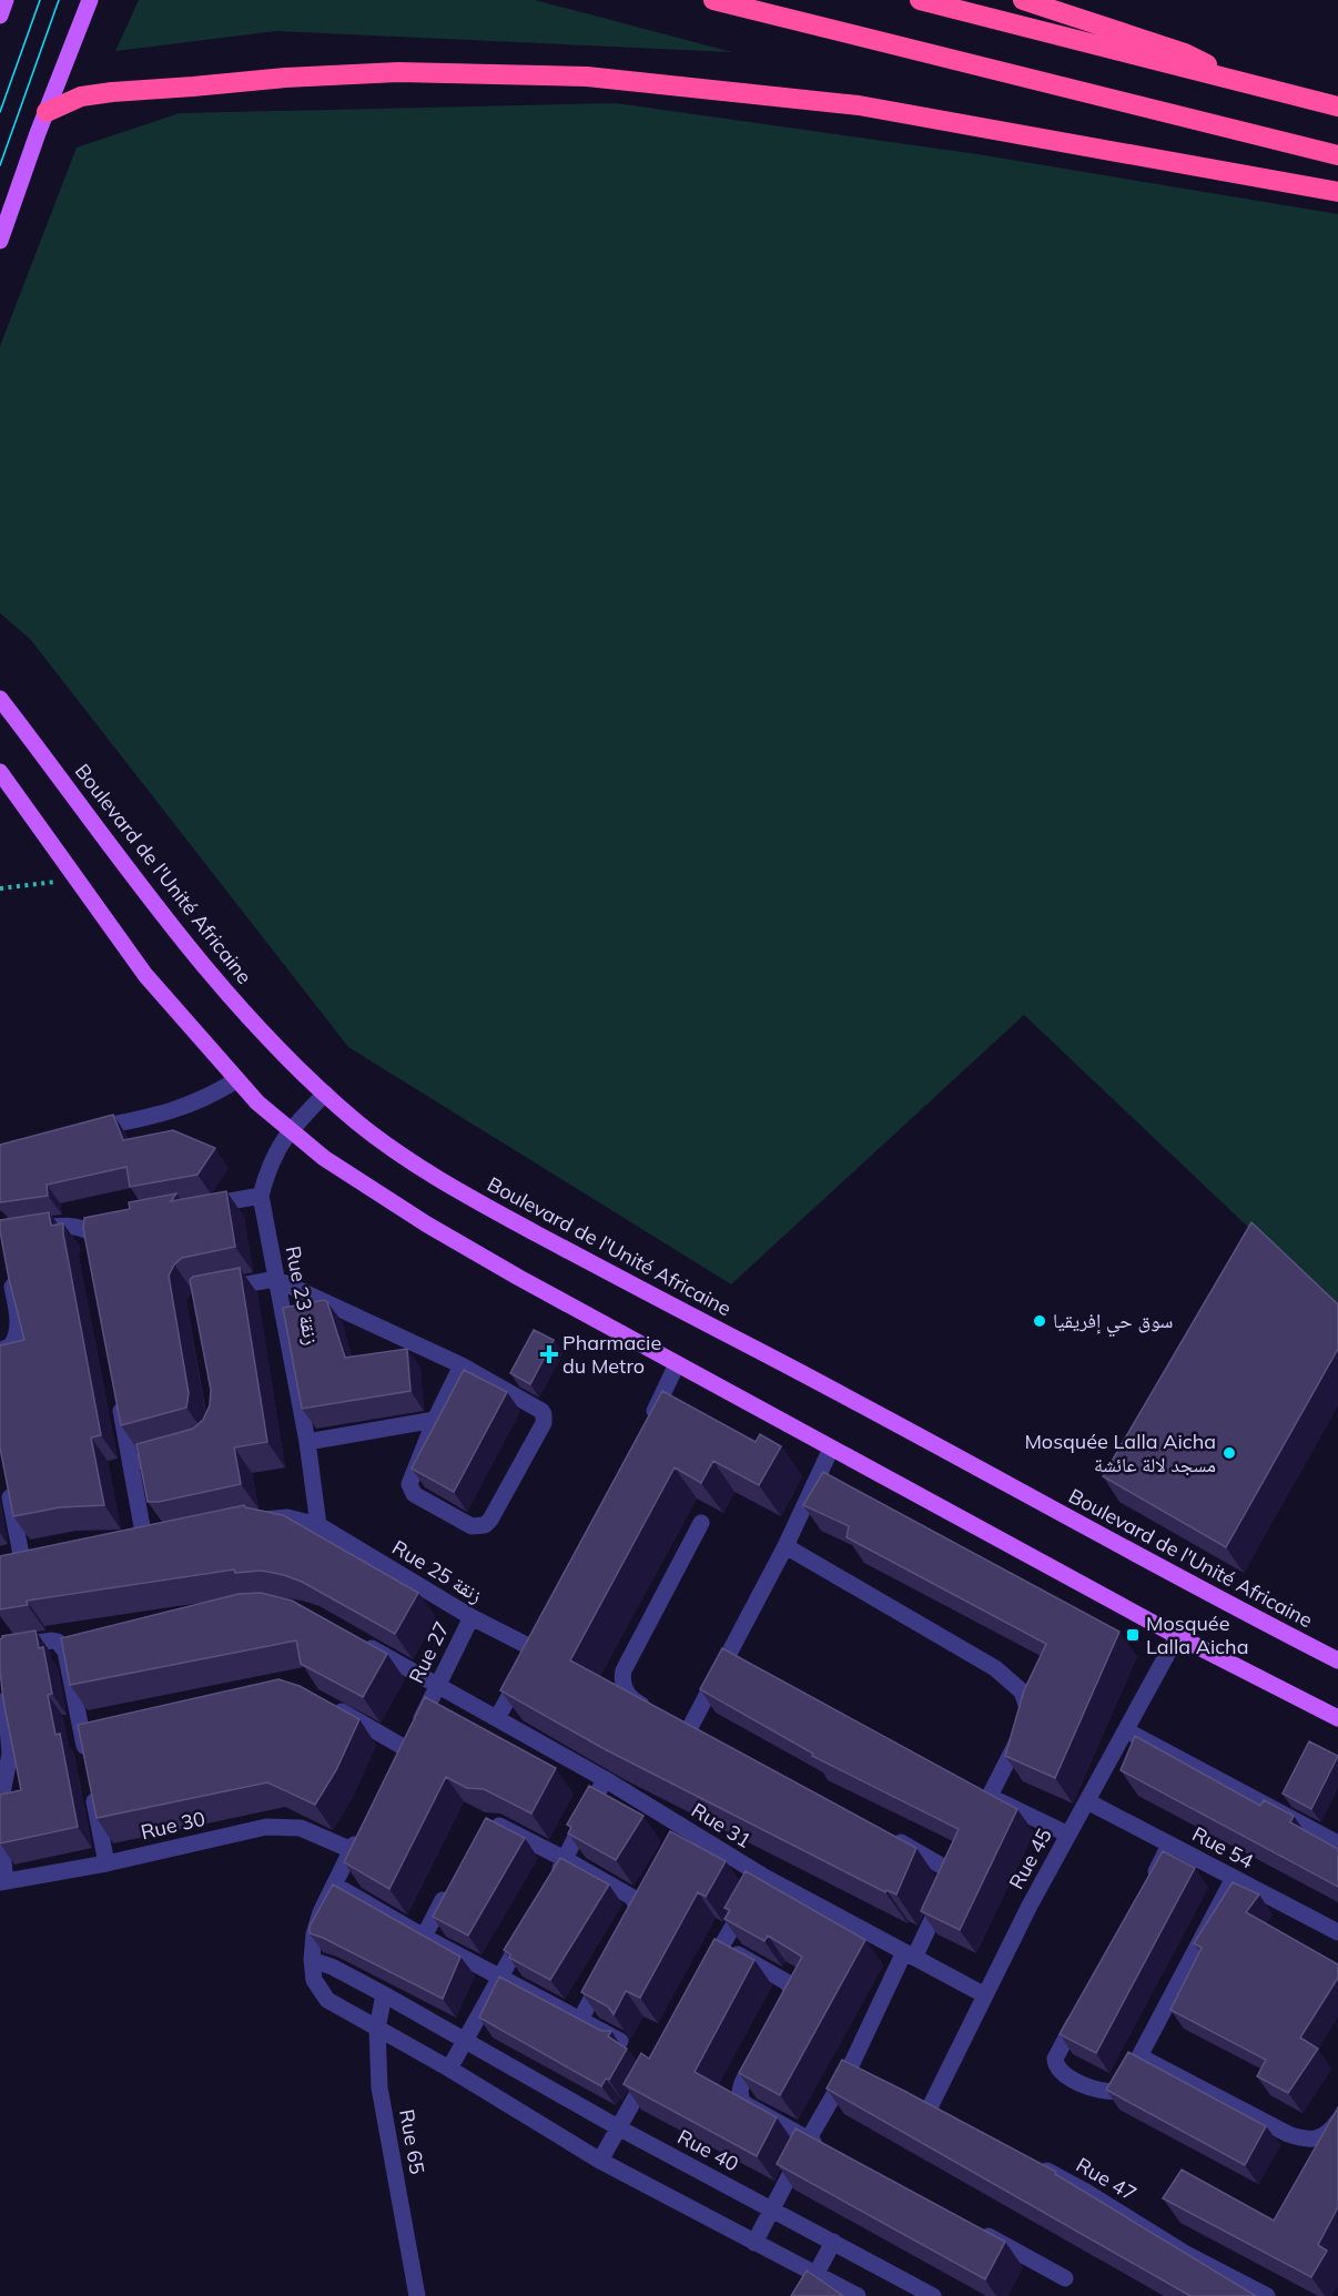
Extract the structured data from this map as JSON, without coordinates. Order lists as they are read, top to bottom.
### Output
{
  "streets": {
    "main road": ["Boulevard de l'Unité Africaine"],
    "street": [
      "Rue 23 زنقة",
      "Rue 25 زنقة",
      "Rue 27",
      "Rue 30",
      "Rue 31",
      "Rue 54",
      "Rue 45",
      "Rue 65",
      "Rue 40",
      "Rue 47"
    ]
  },
  "crossings": [
    ["Boulevard de l'Unité Africaine", "Rue 23 زنقة"],
    ["Rue 23 زنقة", "Rue 25 زنقة"],
    ["Rue 25 زنقة", "Rue 27"],
    ["Rue 25 زنقة", "Rue 31"],
    ["Rue 27", "Rue 31"],
    ["Rue 31", "Rue 45"],
    ["Rue 54", "Rue 45"],
    ["Rue 65", "Rue 40"]
  ],
  "places": {
    "other": ["سوق حي إفريقيا", "Mosquée Lalla Aicha مسجد لالة عائشة"],
    "health": ["Pharmacie du Metro"],
    "transit": ["Mosquée Lalla Aicha"]
  }
}
